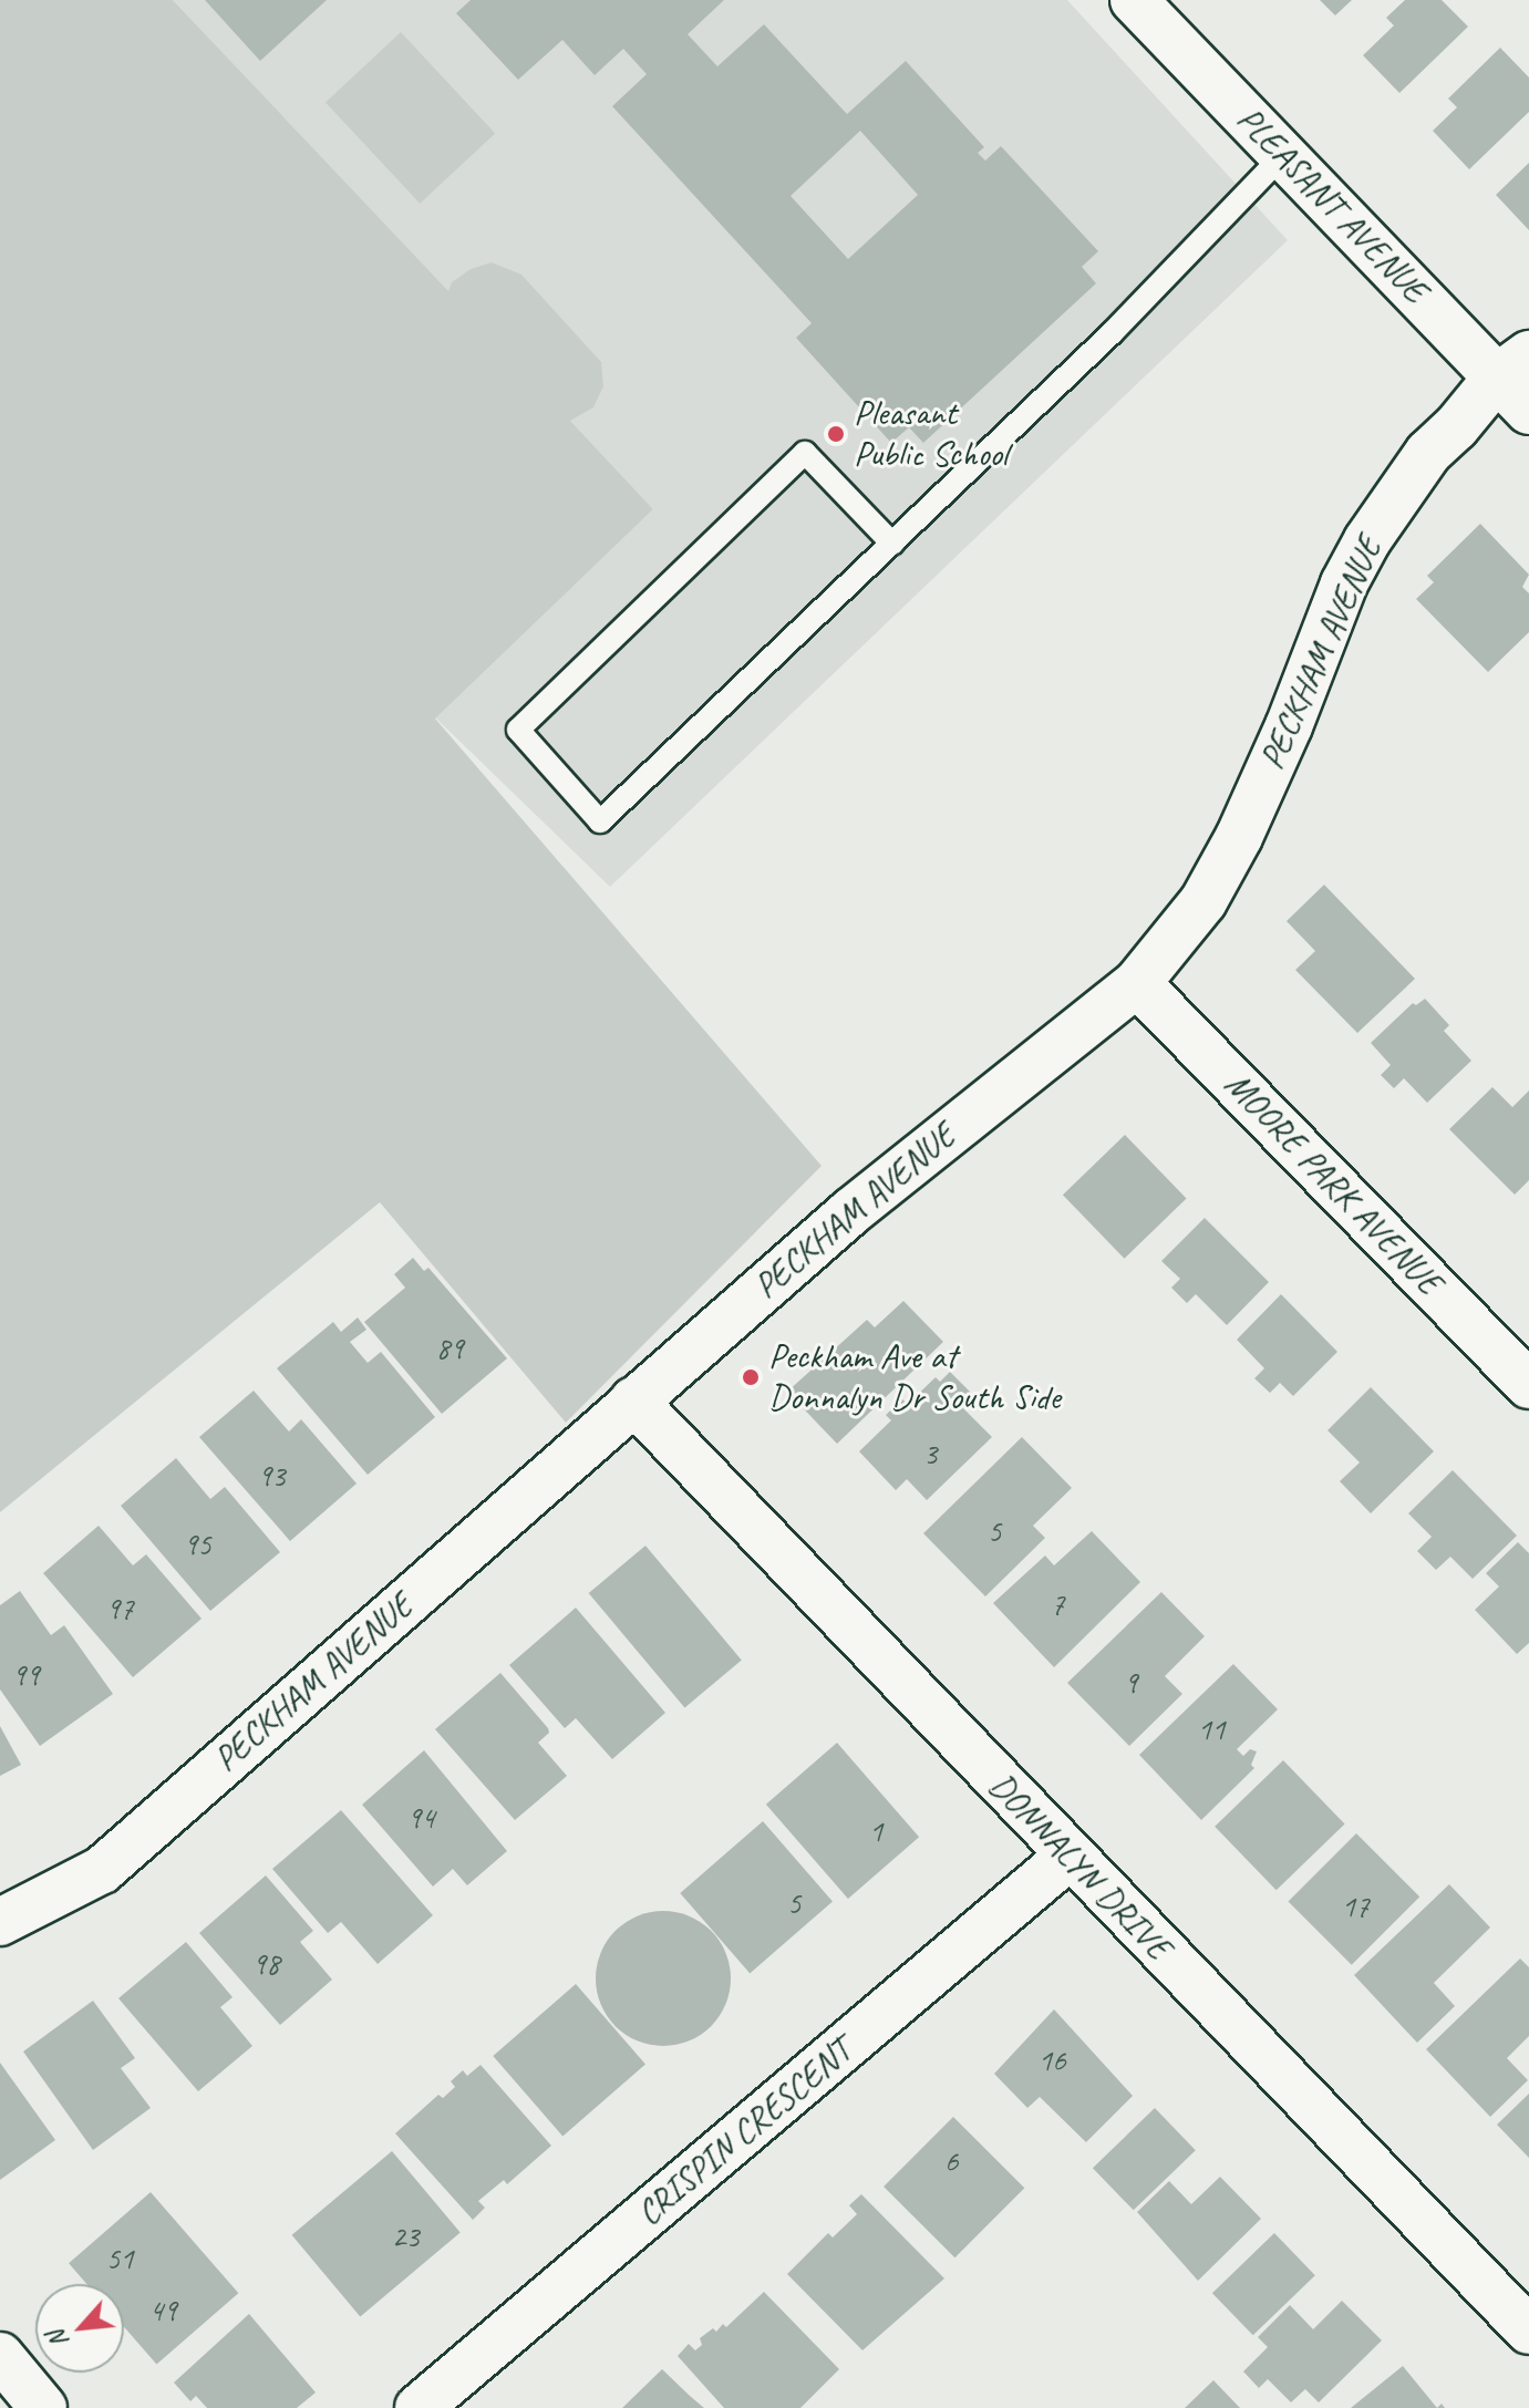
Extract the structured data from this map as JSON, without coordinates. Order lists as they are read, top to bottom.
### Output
{
  "streets": {
    "street": [
      "PLEASANT AVENUE",
      "PECKHAM AVENUE",
      "MOORE PARK AVENUE",
      "DONNALYN DRIVE",
      "CRISPIN CRESCENT"
    ]
  },
  "crossings": [
    ["PLEASANT AVENUE", "PECKHAM AVENUE"],
    ["PECKHAM AVENUE", "MOORE PARK AVENUE"],
    ["PECKHAM AVENUE", "DONNALYN DRIVE"],
    ["DONNALYN DRIVE", "CRISPIN CRESCENT"]
  ],
  "places": ["Pleasant Public School", "Peckham Ave at Donnalyn Dr South Side"],
  "house_numbers": [
    "89",
    "3",
    "93",
    "5",
    "95",
    "7",
    "97",
    "99",
    "9",
    "11",
    "94",
    "1",
    "5",
    "17",
    "98",
    "16",
    "6",
    "23",
    "51",
    "49"
  ],
  "north": "bottom left"
}
